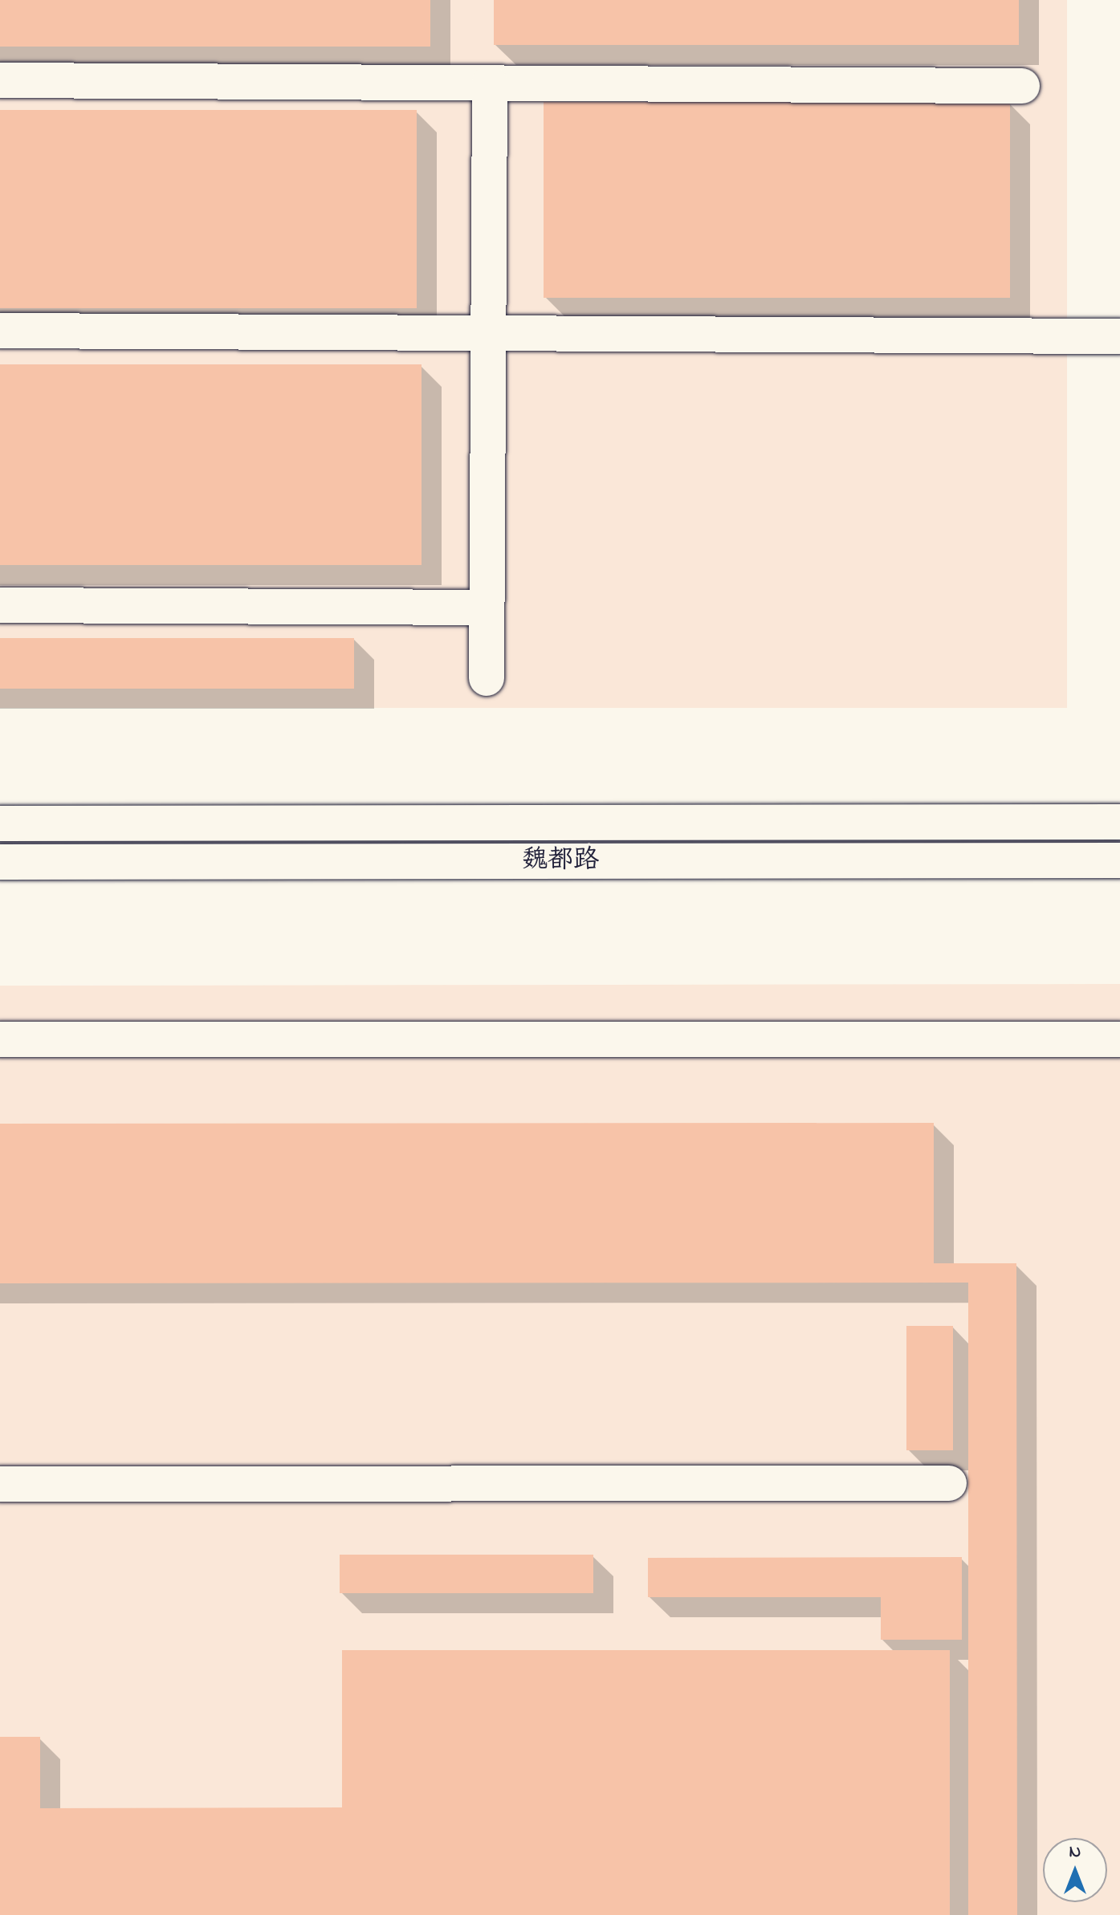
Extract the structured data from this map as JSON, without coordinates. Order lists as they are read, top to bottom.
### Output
{
  "streets": {
    "main road": ["魏都路"]
  },
  "north": "top"
}
